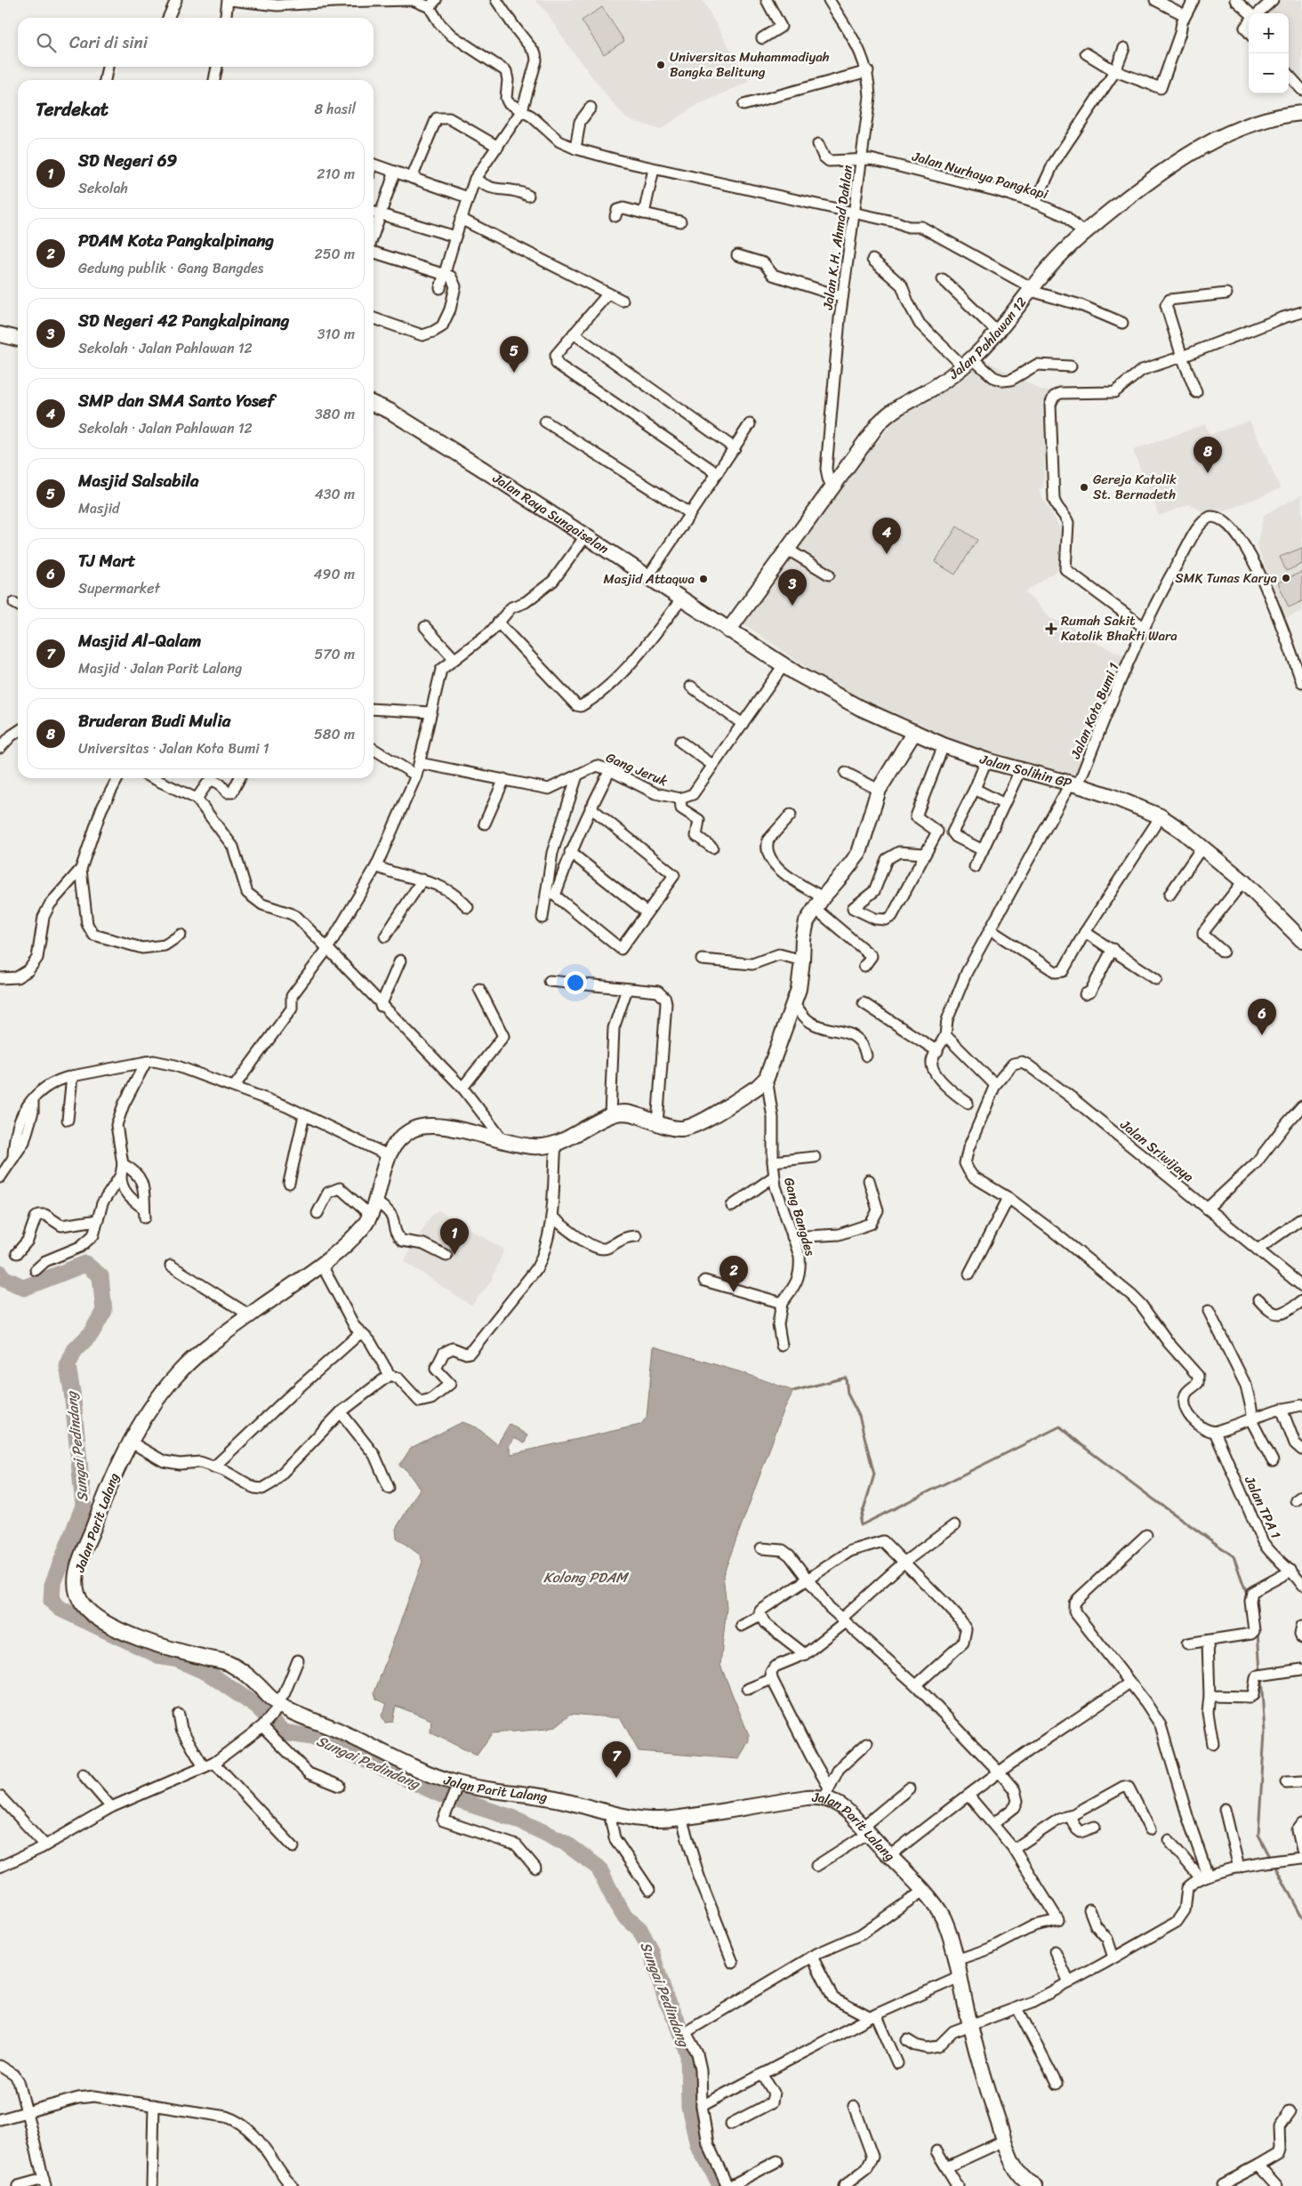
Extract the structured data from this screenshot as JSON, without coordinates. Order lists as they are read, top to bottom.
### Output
{
  "streets": {
    "street": [
      "Jalan Nurhaya Pangkapi",
      "Jalan K.H. Ahmad Dahlan",
      "Jalan Pahlawan 12",
      "Jalan Raya Sungaiselan",
      "Jalan Kota Bumi 1",
      "Gang Jeruk",
      "Jalan Solihin GP",
      "Jalan Sriwijaya",
      "Gang Bangdes",
      "Jalan TPA 1",
      "Jalan Parit Lalang"
    ]
  },
  "crossings": [
    ["Jalan Nurhaya Pangkapi", "Jalan K.H. Ahmad Dahlan"],
    ["Jalan Nurhaya Pangkapi", "Jalan Pahlawan 12"],
    ["Jalan K.H. Ahmad Dahlan", "Jalan Pahlawan 12"],
    ["Jalan Pahlawan 12", "Jalan Raya Sungaiselan"],
    ["Jalan Pahlawan 12", "Jalan Solihin GP"],
    ["Jalan Raya Sungaiselan", "Jalan Solihin GP"],
    ["Jalan Kota Bumi 1", "Jalan Solihin GP"],
    ["Gang Jeruk", "Jalan Solihin GP"],
    ["Gang Bangdes", "Jalan Parit Lalang"]
  ],
  "water": ["Sungai Pedindang", "Kolong PDAM"],
  "places": {
    "other": [
      "Universitas Muhammadiyah Bangka Belitung",
      "Gereja Katolik St. Bernadeth",
      "SMK Tunas Karya",
      "Masjid Attaqwa"
    ],
    "health": ["Rumah Sakit Katolik Bhakti Wara"]
  },
  "page": {
    "map_buttons": ["+", "−"],
    "search": "Cari di sini",
    "heading": ["Terdekat", "8 hasil"],
    "list": [
      {
        "mark": "1",
        "name": "SD Negeri 69",
        "note": "Sekolah",
        "value": "210 m"
      },
      {
        "mark": "2",
        "name": "PDAM Kota Pangkalpinang",
        "note": "Gedung publik · Gang Bangdes",
        "value": "250 m"
      },
      {
        "mark": "3",
        "name": "SD Negeri 42 Pangkalpinang",
        "note": "Sekolah · Jalan Pahlawan 12",
        "value": "310 m"
      },
      {
        "mark": "4",
        "name": "SMP dan SMA Santo Yosef",
        "note": "Sekolah · Jalan Pahlawan 12",
        "value": "380 m"
      },
      {
        "mark": "5",
        "name": "Masjid Salsabila",
        "note": "Masjid",
        "value": "430 m"
      },
      {
        "mark": "6",
        "name": "TJ Mart",
        "note": "Supermarket",
        "value": "490 m"
      },
      {
        "mark": "7",
        "name": "Masjid Al-Qalam",
        "note": "Masjid · Jalan Parit Lalang",
        "value": "570 m"
      },
      {
        "mark": "8",
        "name": "Bruderan Budi Mulia",
        "note": "Universitas · Jalan Kota Bumi 1",
        "value": "580 m"
      }
    ],
    "pins": [
      "5",
      "8",
      "4",
      "3",
      "6",
      "1",
      "2",
      "7"
    ]
  }
}
